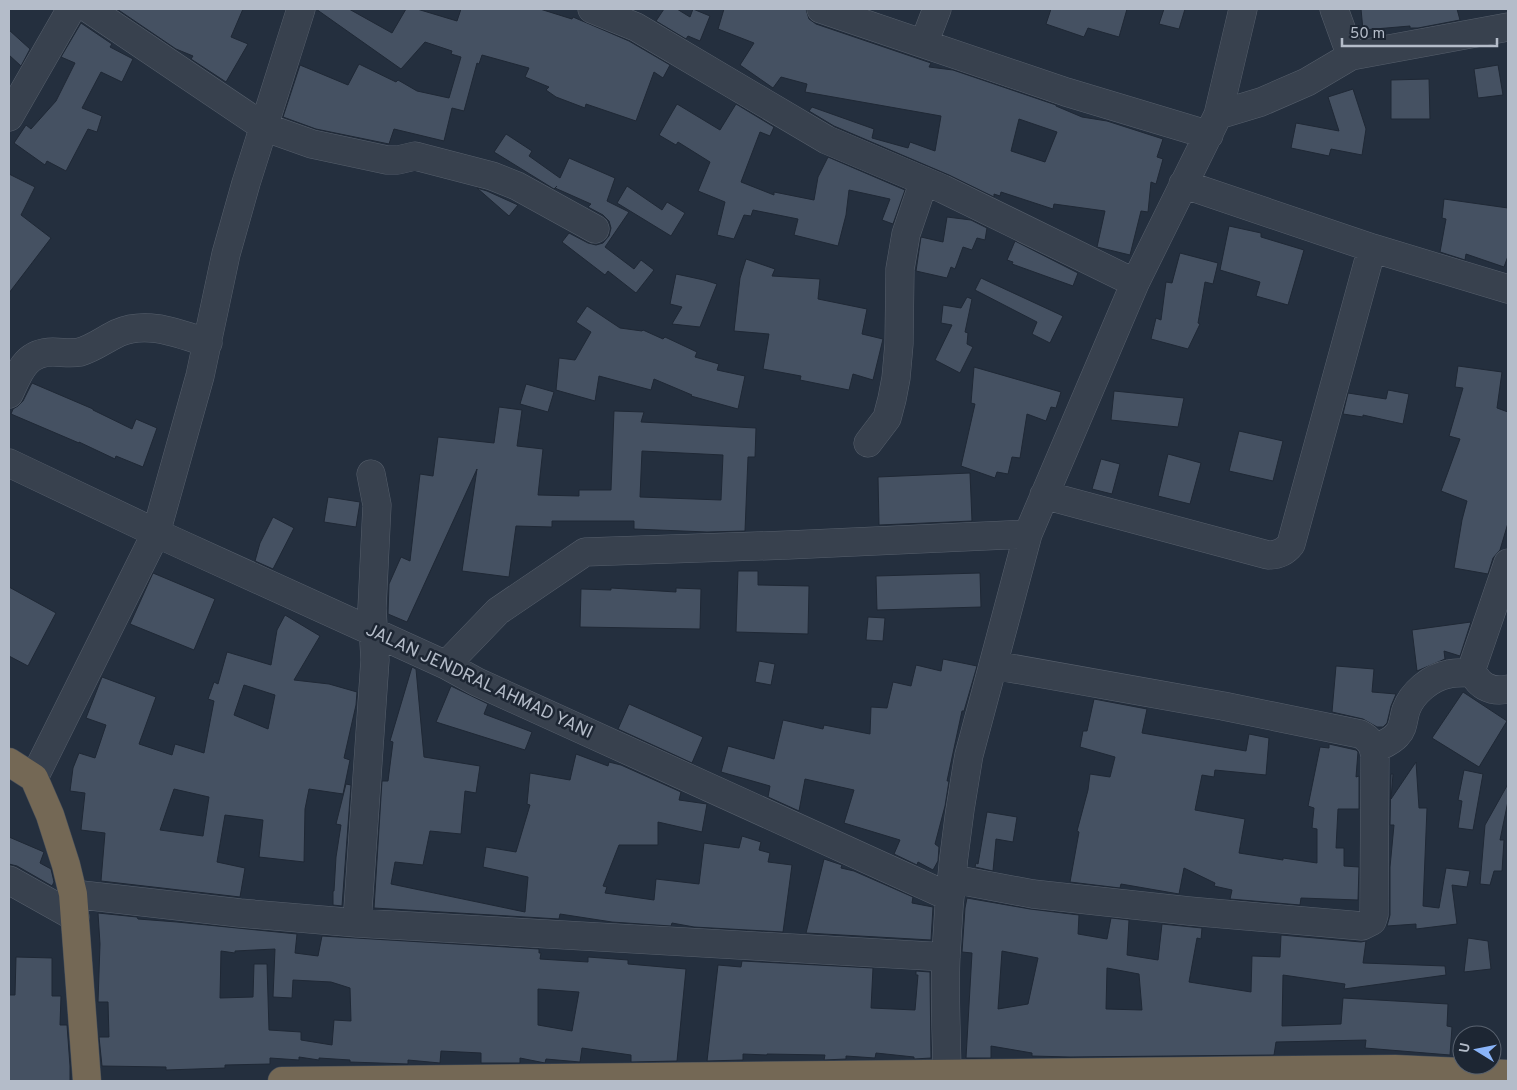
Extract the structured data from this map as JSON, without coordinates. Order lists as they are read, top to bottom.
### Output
{
  "streets": {
    "street": ["JALAN JENDRAL AHMAD YANI"]
  },
  "scale_bar": "50 m",
  "north": "left"
}
